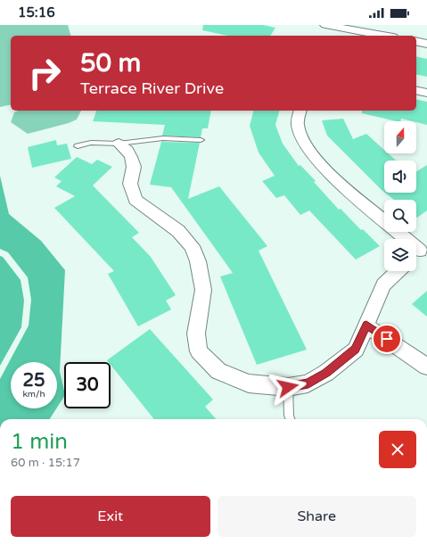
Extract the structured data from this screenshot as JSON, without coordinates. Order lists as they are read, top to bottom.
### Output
{
  "north": "top",
  "page": {
    "status": "15:16",
    "turn": ["50 m", "Terrace River Drive"],
    "speed": "25 km/h",
    "limit": "30",
    "heading": ["1 min", "60 m · 15:17"],
    "buttons": ["Exit", "Share"]
  }
}
